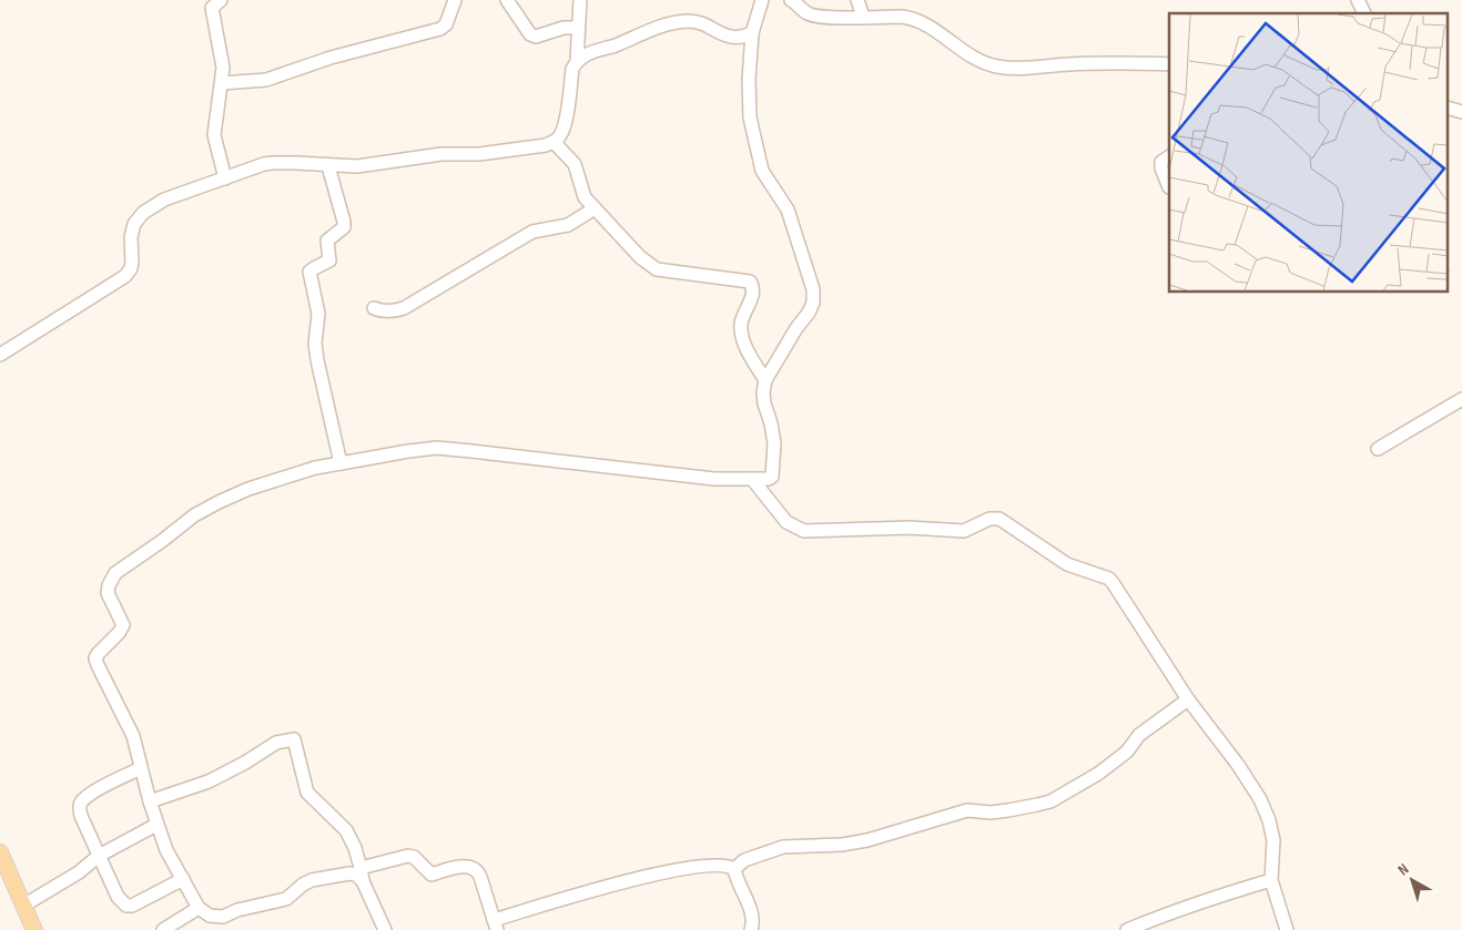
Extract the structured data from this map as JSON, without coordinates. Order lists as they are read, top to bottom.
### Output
{
  "north": "top left"
}
